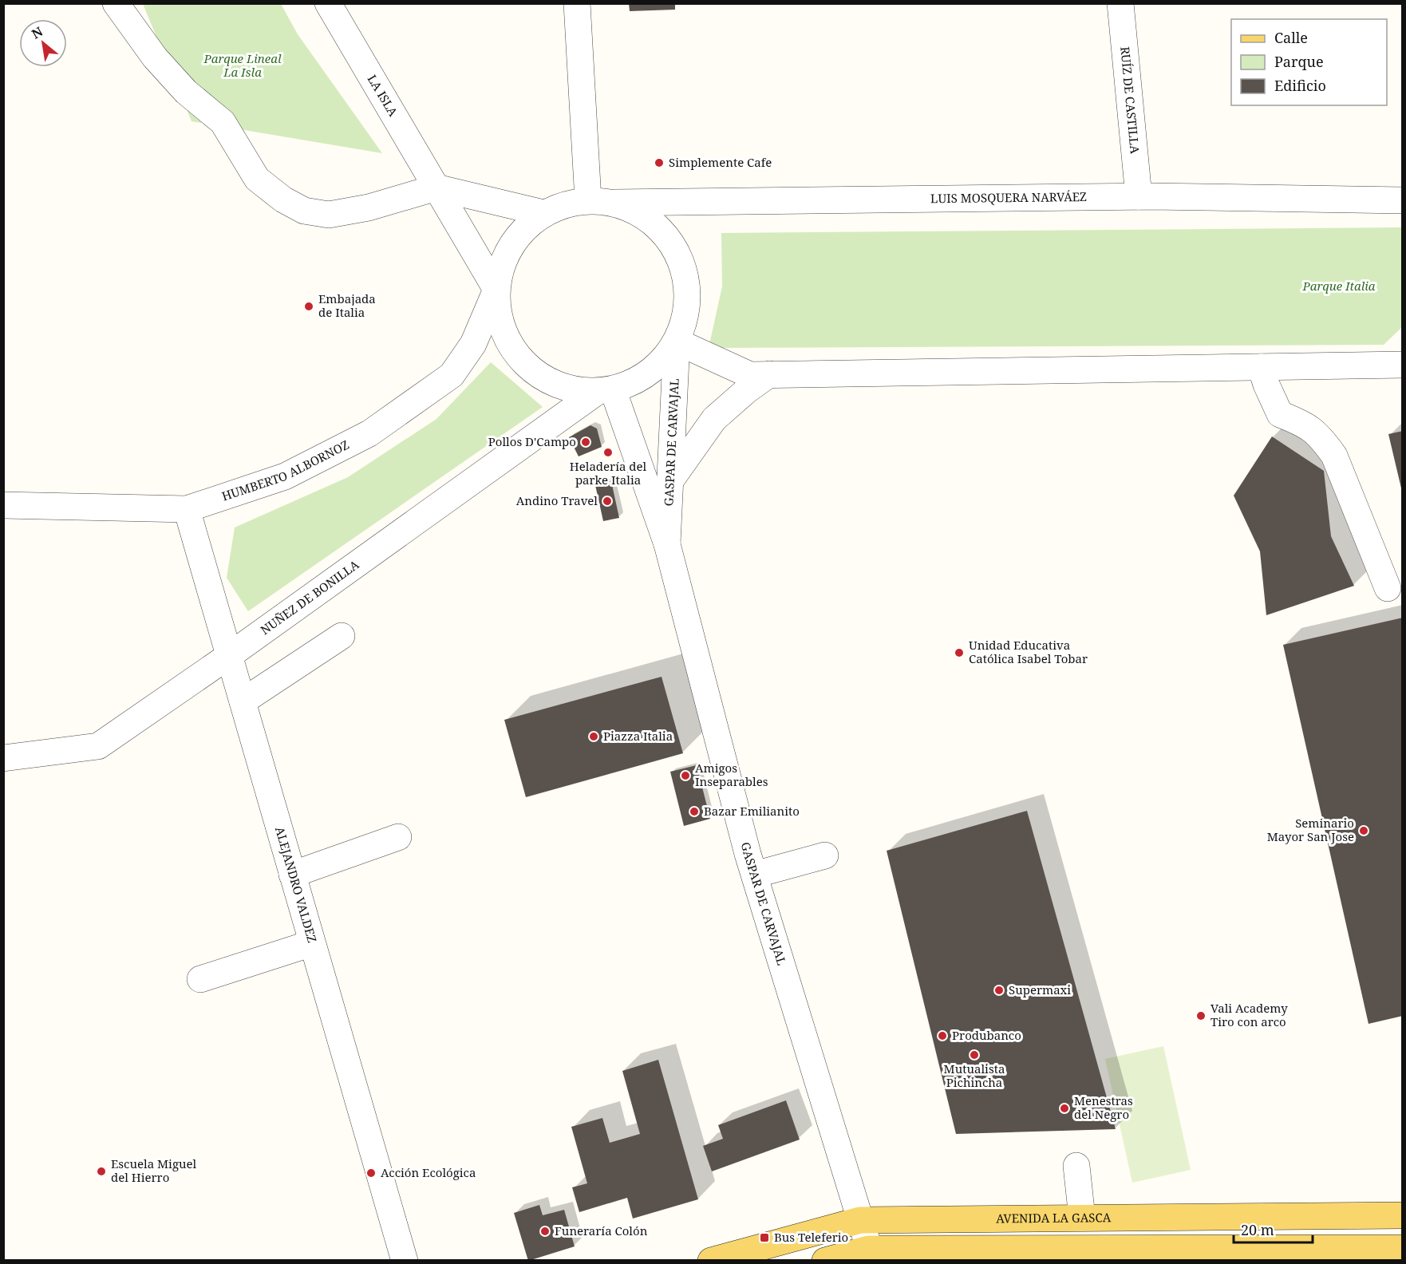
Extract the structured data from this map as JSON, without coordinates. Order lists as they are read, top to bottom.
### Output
{
  "streets": {
    "main road": ["AVENIDA LA GASCA"],
    "street": [
      "LA ISLA",
      "RUÍZ DE CASTILLA",
      "LUIS MOSQUERA NARVÁEZ",
      "GASPAR DE CARVAJAL",
      "HUMBERTO ALBORNOZ",
      "NUÑEZ DE BONILLA",
      "ALEJANDRO VALDEZ"
    ]
  },
  "crossings": [
    ["LA ISLA", "GASPAR DE CARVAJAL"],
    ["LA ISLA", "HUMBERTO ALBORNOZ"],
    ["RUÍZ DE CASTILLA", "LUIS MOSQUERA NARVÁEZ"],
    ["LUIS MOSQUERA NARVÁEZ", "GASPAR DE CARVAJAL"],
    ["GASPAR DE CARVAJAL", "HUMBERTO ALBORNOZ"],
    ["GASPAR DE CARVAJAL", "NUÑEZ DE BONILLA"],
    ["GASPAR DE CARVAJAL", "AVENIDA LA GASCA"],
    ["HUMBERTO ALBORNOZ", "ALEJANDRO VALDEZ"],
    ["NUÑEZ DE BONILLA", "ALEJANDRO VALDEZ"]
  ],
  "parks": ["Parque Lineal La Isla", "Parque Italia"],
  "places": {
    "other": [
      "Simplemente Cafe",
      "Embajada de Italia",
      "Pollos D'Campo",
      "Heladería del parke Italia",
      "Andino Travel",
      "Unidad Educativa Católica Isabel Tobar",
      "Piazza Italia",
      "Amigos Inseparables",
      "Bazar Emilianito",
      "Seminario Mayor San Jose",
      "Supermaxi",
      "Vali Academy Tiro con arco",
      "Produbanco",
      "Mutualista Pichincha",
      "Menestras del Negro",
      "Escuela Miguel del Hierro",
      "Acción Ecológica",
      "Funeraría Colón"
    ],
    "transit": ["Bus Teleferio"]
  },
  "legend": ["Calle", "Parque", "Edificio"],
  "scale_bar": "20 m",
  "north": "top left"
}
